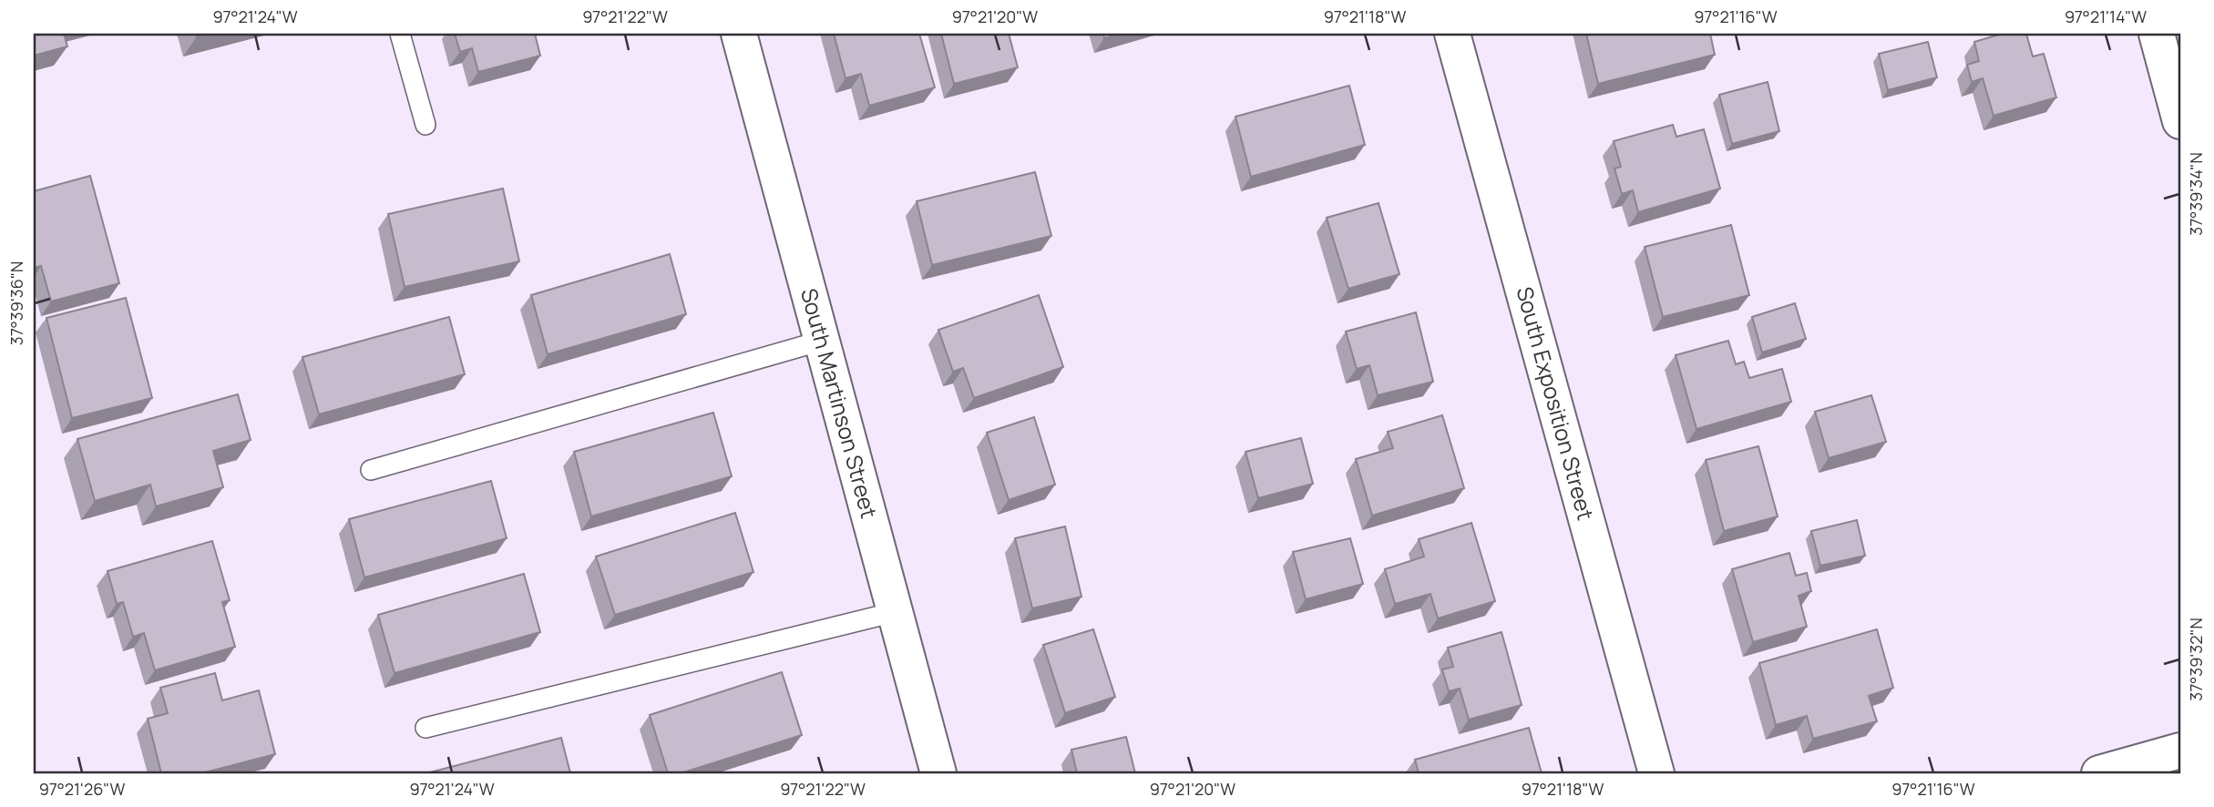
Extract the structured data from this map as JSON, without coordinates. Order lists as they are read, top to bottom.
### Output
{
  "streets": {
    "street": ["South Martinson Street", "South Exposition Street"]
  },
  "coordinates": [
    "97°21'24\"W",
    "97°21'22\"W",
    "97°21'20\"W",
    "97°21'18\"W",
    "97°21'16\"W",
    "97°21'14\"W",
    "37°39'34\"N",
    "37°39'36\"N",
    "37°39'32\"N",
    "97°21'26\"W"
  ]
}
